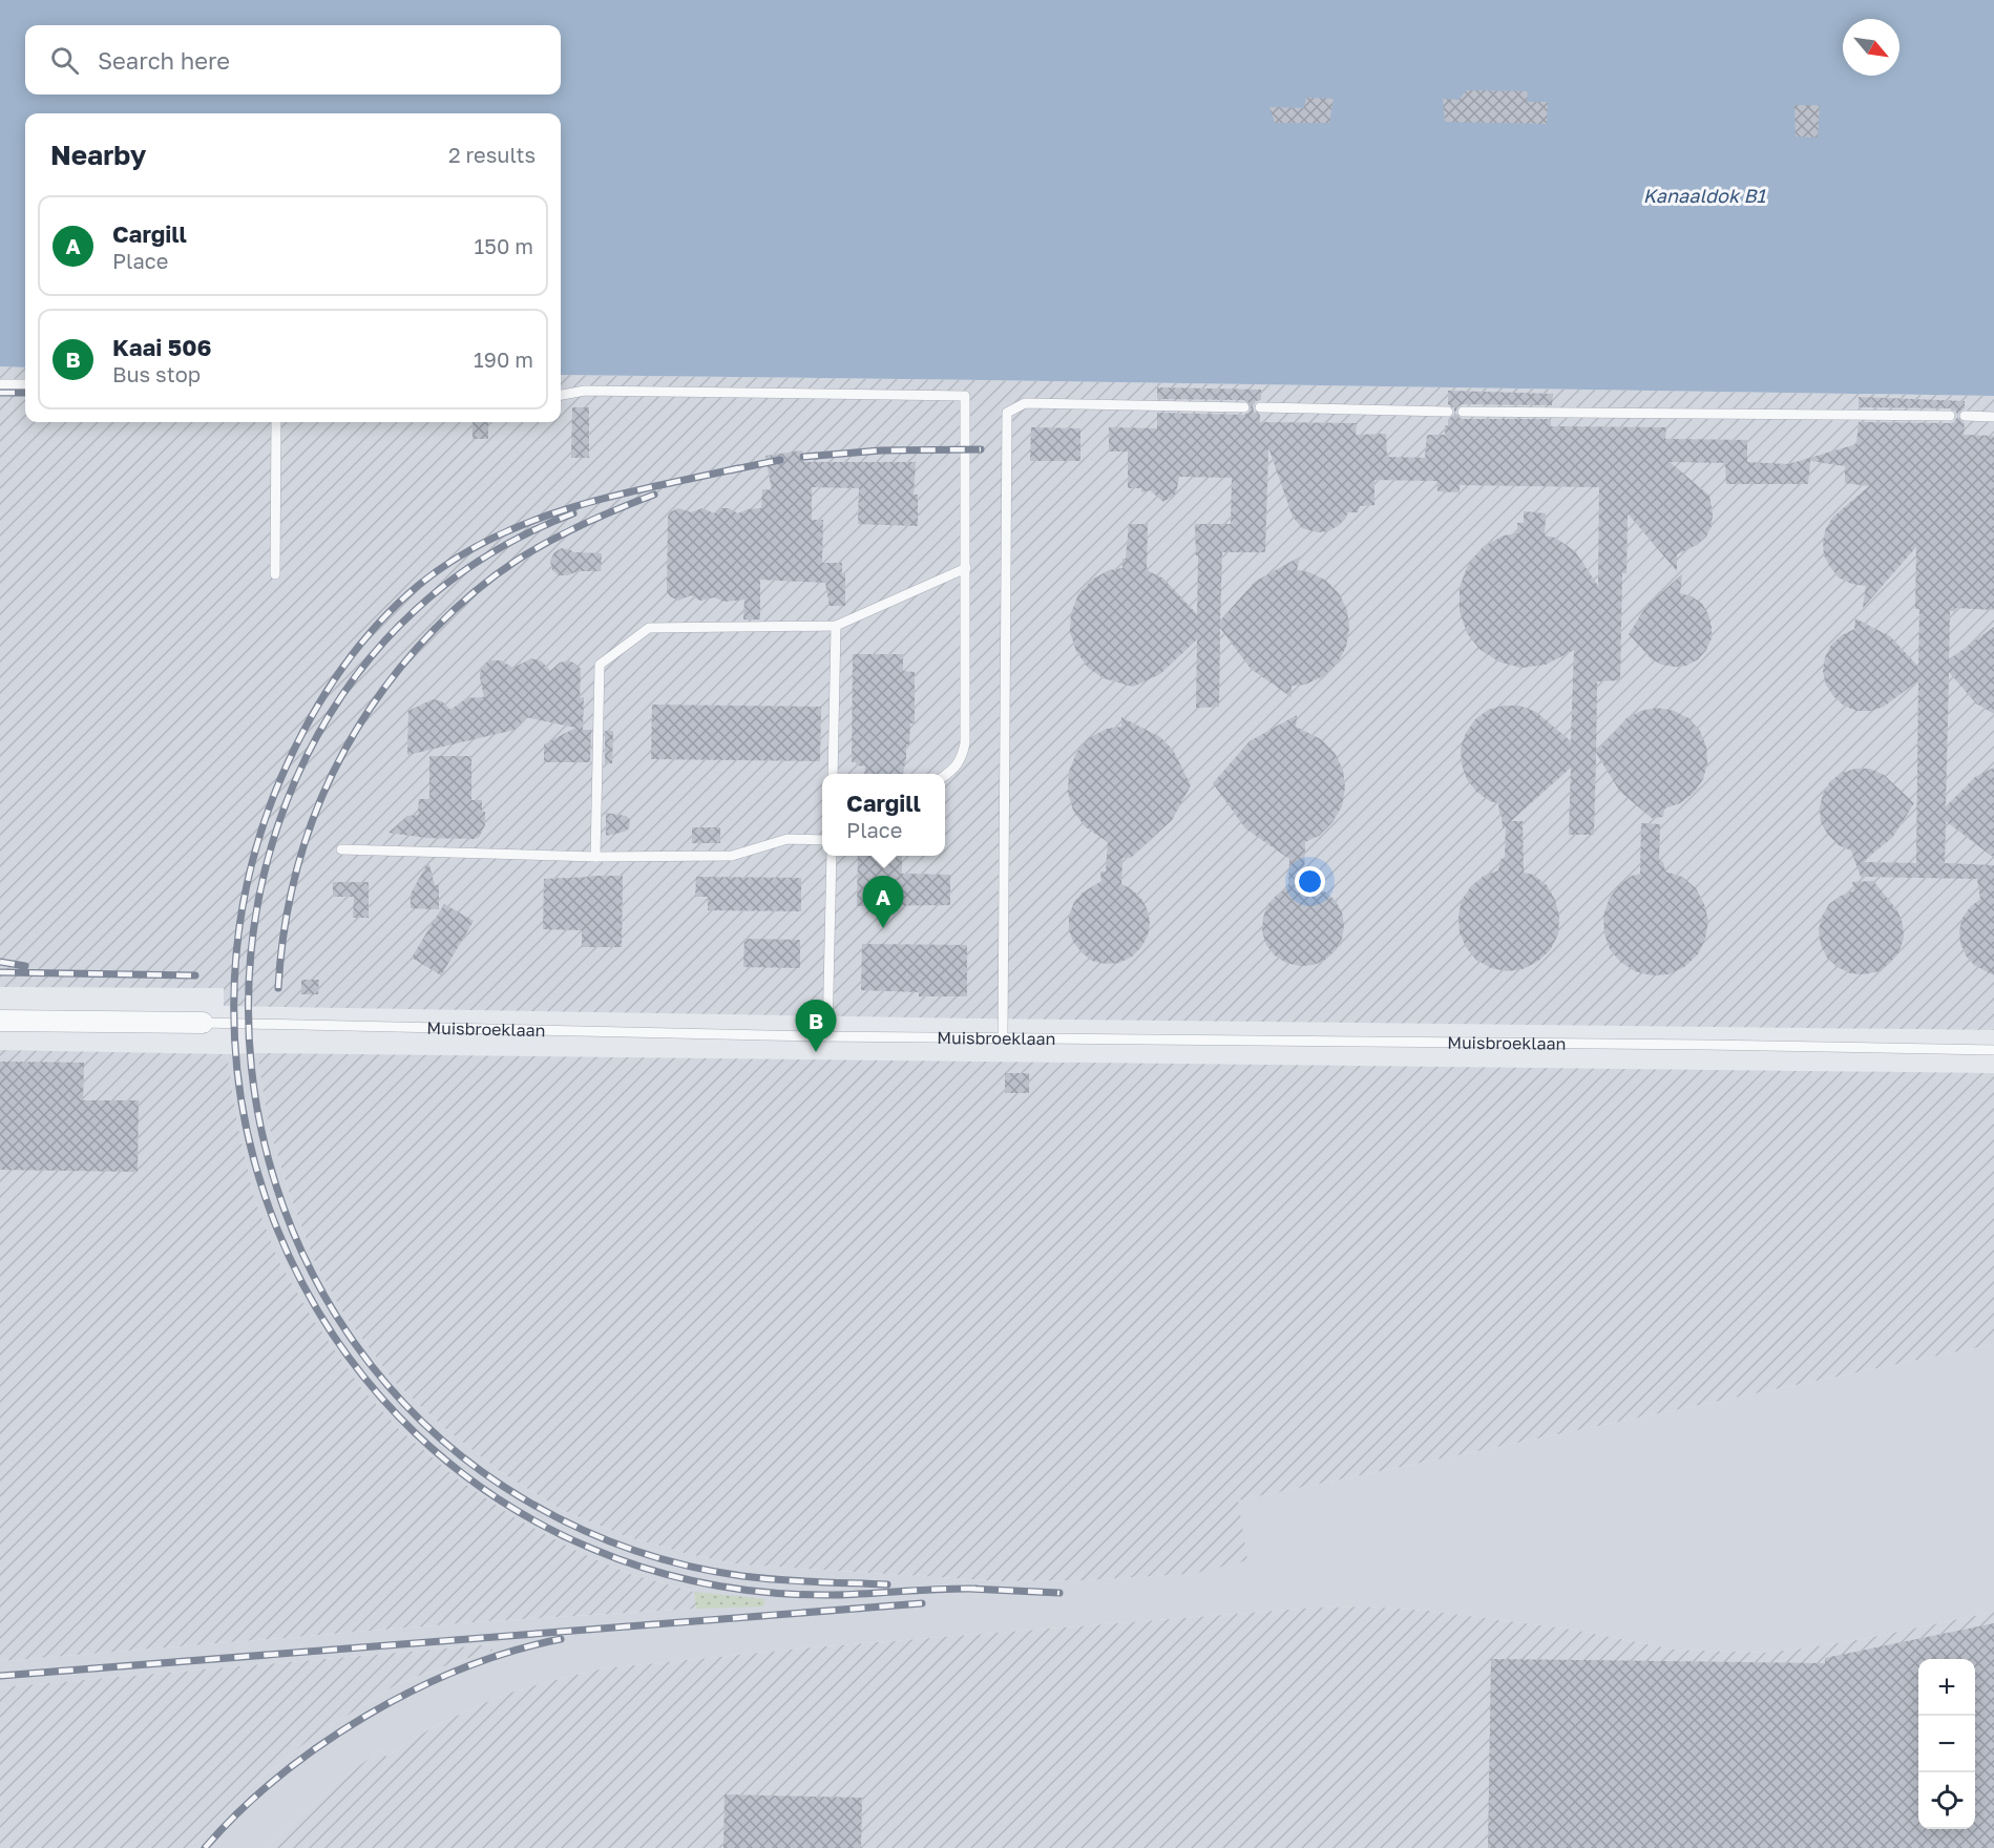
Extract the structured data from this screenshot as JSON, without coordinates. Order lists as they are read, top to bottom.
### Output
{
  "streets": {
    "street": ["Muisbroeklaan"]
  },
  "water": ["Kanaaldok B1"],
  "north": "bottom right",
  "page": {
    "search": "Search here",
    "heading": ["Nearby", "2 results"],
    "list": [
      {
        "mark": "A",
        "name": "Cargill",
        "note": "Place",
        "value": "150 m"
      },
      {
        "mark": "B",
        "name": "Kaai 506",
        "note": "Bus stop",
        "value": "190 m"
      }
    ],
    "popup": ["Cargill", "Place"],
    "pins": ["A", "B"],
    "map_buttons": ["+", "−"]
  }
}
